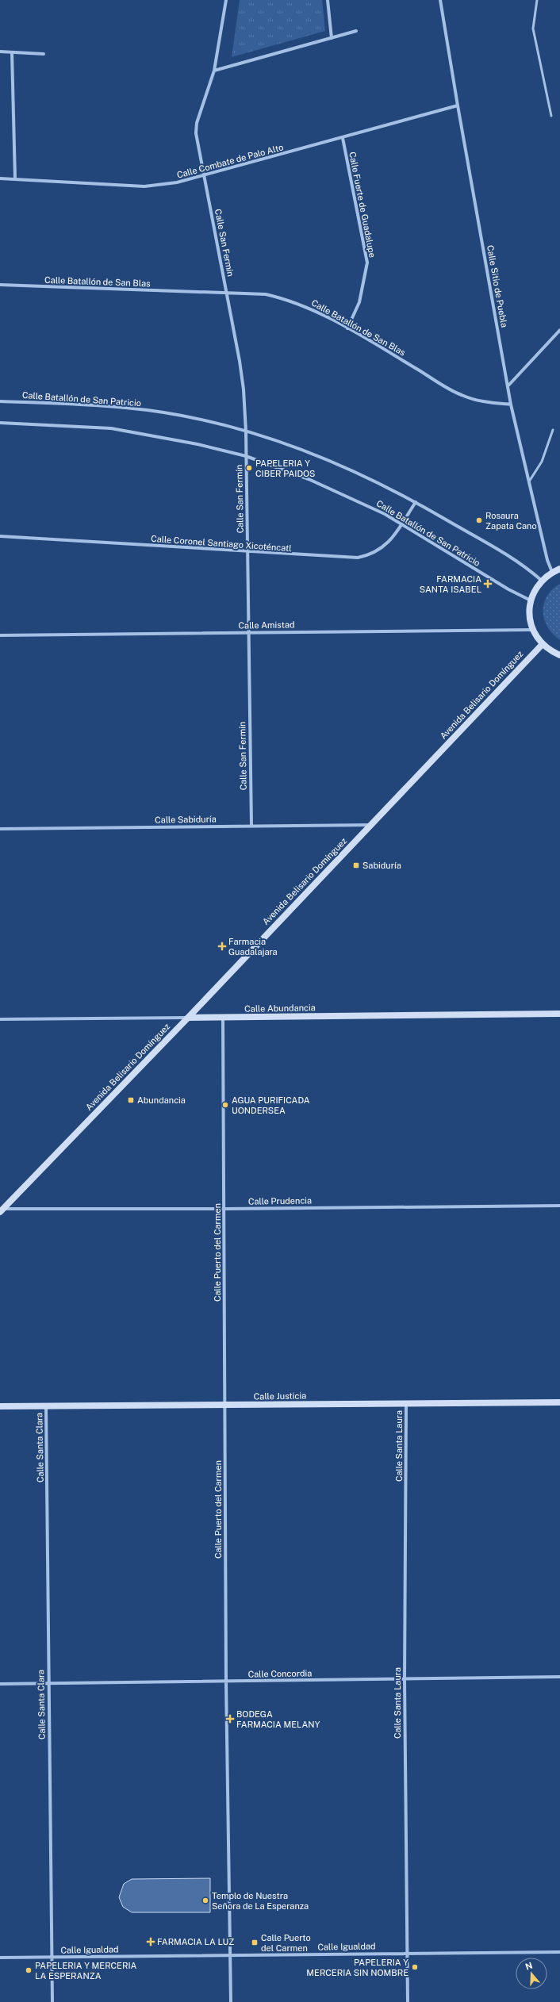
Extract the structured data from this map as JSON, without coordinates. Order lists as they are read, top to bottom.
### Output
{
  "streets": {
    "street": [
      "Calle Combate de Palo Alto",
      "Calle Fuerte de Guadalupe",
      "Calle San Fermín",
      "Calle Batallón de San Blas",
      "Calle Sitio de Puebla",
      "Calle Batallón de San Patricio",
      "Calle Coronel Santiago Xicoténcatl",
      "Calle Amistad",
      "Avenida Belisario Domínguez",
      "Calle Sabiduría",
      "Calle Abundancia",
      "Calle Prudencia",
      "Calle Puerto del Carmen",
      "Calle Justicia",
      "Calle Santa Laura",
      "Calle Santa Clara",
      "Calle Concordia",
      "Calle Igualdad"
    ]
  },
  "crossings": [
    ["Calle Combate de Palo Alto", "Calle Fuerte de Guadalupe"],
    ["Calle Combate de Palo Alto", "Calle San Fermín"],
    ["Calle Combate de Palo Alto", "Calle Sitio de Puebla"],
    ["Calle Fuerte de Guadalupe", "Calle Batallón de San Blas"],
    ["Calle San Fermín", "Calle Batallón de San Blas"],
    ["Calle San Fermín", "Calle Batallón de San Patricio"],
    ["Calle San Fermín", "Calle Coronel Santiago Xicoténcatl"],
    ["Calle San Fermín", "Calle Amistad"],
    ["Calle San Fermín", "Calle Sabiduría"],
    ["Calle Batallón de San Blas", "Calle Sitio de Puebla"],
    ["Calle Batallón de San Patricio", "Calle Coronel Santiago Xicoténcatl"],
    ["Avenida Belisario Domínguez", "Calle Sabiduría"],
    ["Avenida Belisario Domínguez", "Calle Abundancia"],
    ["Avenida Belisario Domínguez", "Calle Prudencia"],
    ["Calle Abundancia", "Calle Puerto del Carmen"],
    ["Calle Prudencia", "Calle Puerto del Carmen"],
    ["Calle Puerto del Carmen", "Calle Justicia"],
    ["Calle Puerto del Carmen", "Calle Concordia"],
    ["Calle Puerto del Carmen", "Calle Igualdad"],
    ["Calle Justicia", "Calle Santa Laura"],
    ["Calle Justicia", "Calle Santa Clara"],
    ["Calle Santa Laura", "Calle Concordia"],
    ["Calle Santa Laura", "Calle Igualdad"],
    ["Calle Santa Clara", "Calle Concordia"],
    ["Calle Santa Clara", "Calle Igualdad"]
  ],
  "places": {
    "other": [
      "PAPELERIA Y CIBER PAIDOS",
      "Rosaura Zapata Cano",
      "AGUA PURIFICADA UONDERSEA",
      "Templo de Nuestra Señora de La Esperanza",
      "PAPELERIA Y MERCERIA SIN NOMBRE",
      "PAPELERIA Y MERCERIA LA ESPERANZA"
    ],
    "health": [
      "FARMACIA SANTA ISABEL",
      "Farmacia Guadalajara",
      "BODEGA FARMACIA MELANY",
      "FARMACIA LA LUZ"
    ],
    "transit": ["Sabiduría", "Abundancia", "Calle Puerto del Carmen"]
  },
  "north": "top"
}
